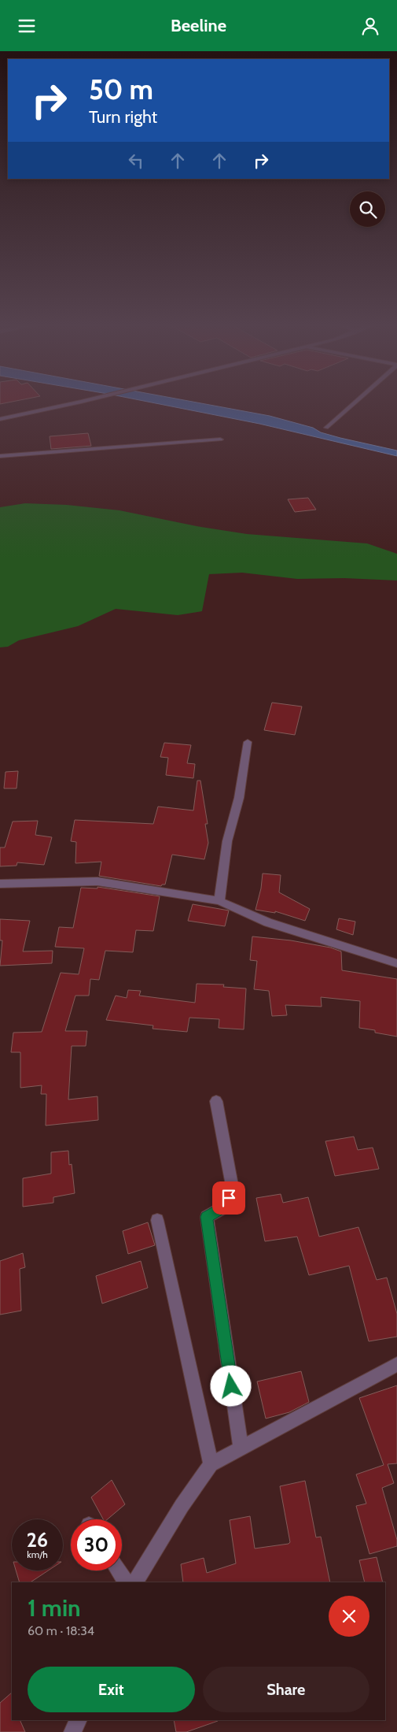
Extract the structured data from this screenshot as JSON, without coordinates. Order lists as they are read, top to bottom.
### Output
{
  "page": {
    "header": "Beeline",
    "turn": ["50 m", "Turn right"],
    "speed": "26 km/h",
    "limit": "30",
    "heading": ["1 min", "60 m · 18:34"],
    "buttons": ["Exit", "Share"]
  }
}
